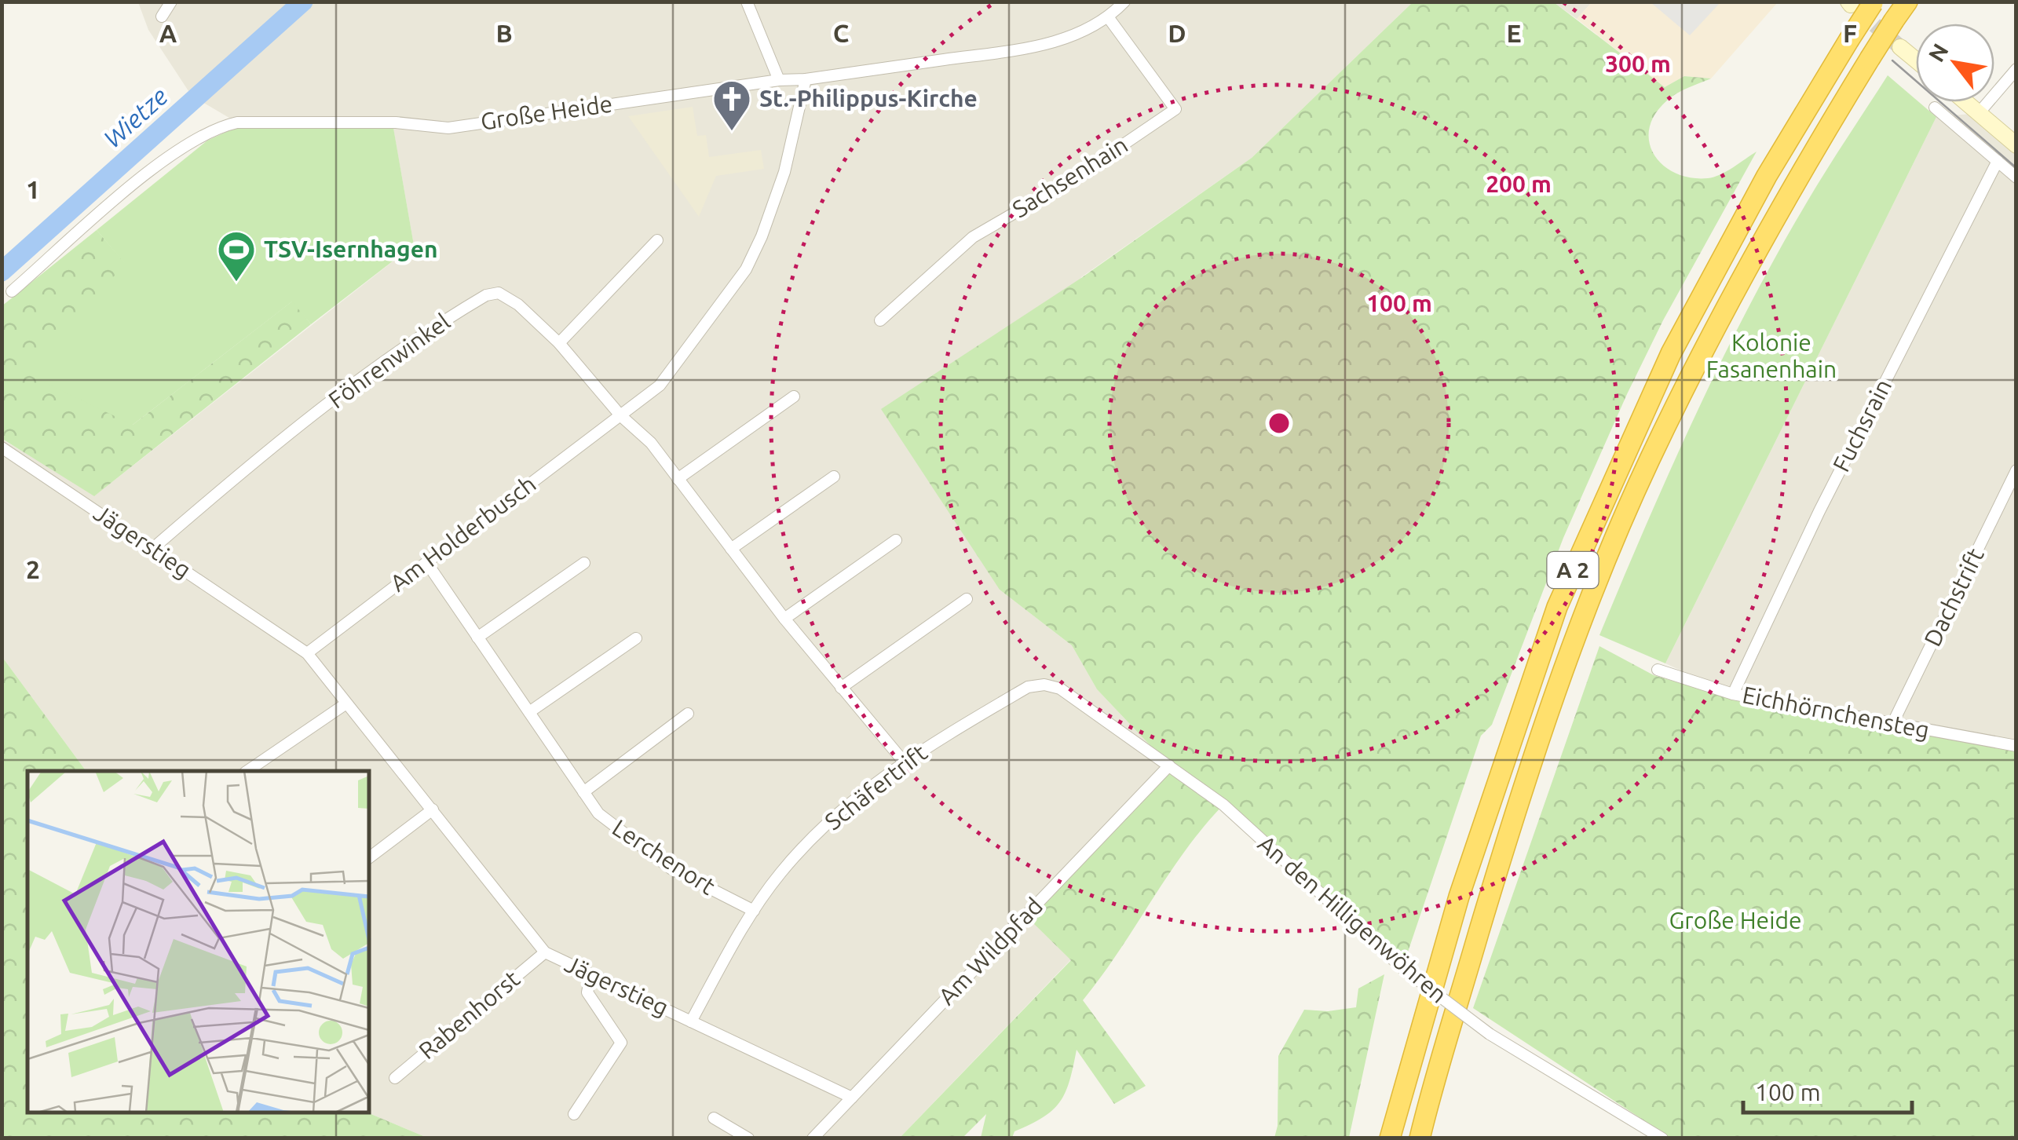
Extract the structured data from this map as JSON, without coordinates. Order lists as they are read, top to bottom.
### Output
{
  "streets": {
    "highway": ["A 2"],
    "street": [
      "Große Heide",
      "Sachsenhain",
      "Föhrenwinkel",
      "Fuchsrain",
      "Am Holderbusch",
      "Jägerstieg",
      "Dachstrift",
      "Eichhörnchensteg",
      "Schäfertrift",
      "Lerchenort",
      "An den Hilligenwöhren",
      "Am Wildpfad",
      "Rabenhorst"
    ]
  },
  "crossings": [
    ["Große Heide", "Sachsenhain"],
    ["Große Heide", "Am Holderbusch"],
    ["Föhrenwinkel", "Am Holderbusch"],
    ["Föhrenwinkel", "Jägerstieg"],
    ["Föhrenwinkel", "Schäfertrift"],
    ["Fuchsrain", "Eichhörnchensteg"],
    ["Am Holderbusch", "Jägerstieg"],
    ["Am Holderbusch", "Lerchenort"],
    ["Jägerstieg", "Schäfertrift"],
    ["Jägerstieg", "Am Wildpfad"],
    ["Jägerstieg", "Rabenhorst"],
    ["Dachstrift", "Eichhörnchensteg"],
    ["Schäfertrift", "Lerchenort"],
    ["Schäfertrift", "An den Hilligenwöhren"],
    ["Schäfertrift", "Am Wildpfad"],
    ["An den Hilligenwöhren", "Am Wildpfad"]
  ],
  "water": ["Wietze"],
  "parks": ["Kolonie Fasanenhain", "Große Heide"],
  "places": {
    "church": ["St.-Philippus-Kirche"],
    "sports": ["TSV-Isernhagen"]
  },
  "scale_bar": "100 m",
  "north": "top left",
  "grid": {
    "columns": [
      "A",
      "B",
      "C",
      "D",
      "E",
      "F"
    ],
    "rows": ["1", "2"]
  },
  "rings": ["300 m", "200 m", "100 m"]
}
